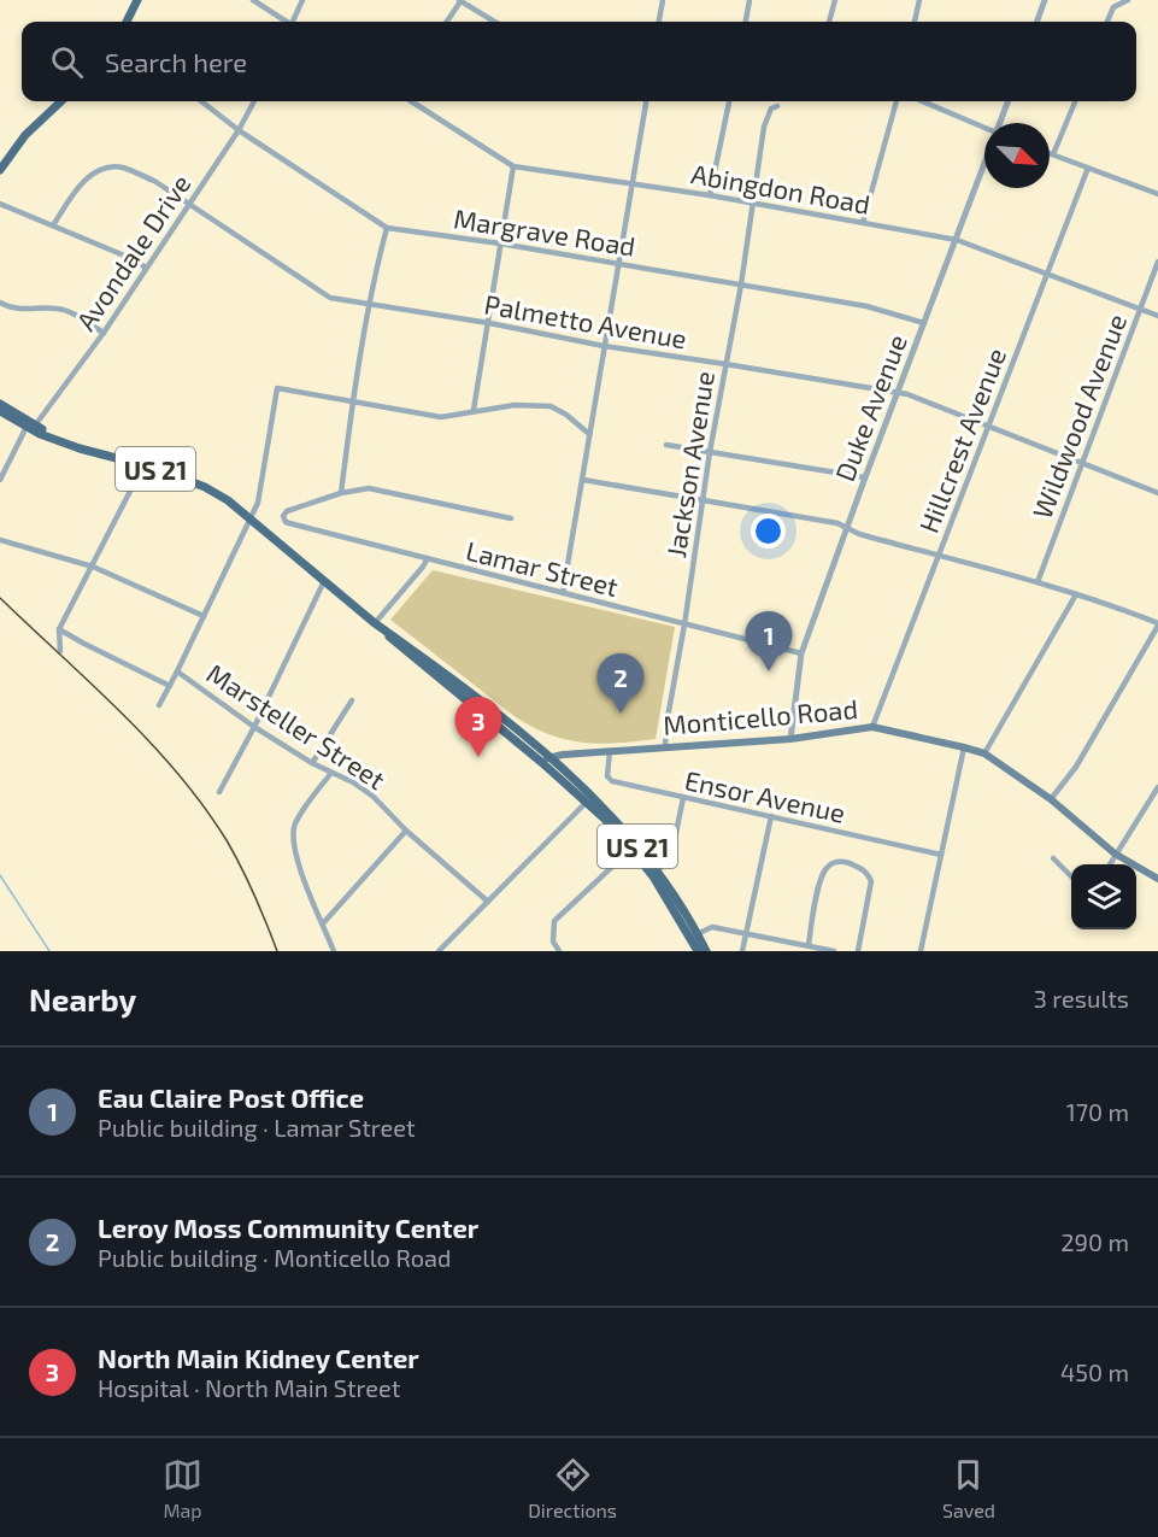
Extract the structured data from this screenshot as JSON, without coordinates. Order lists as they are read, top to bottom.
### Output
{
  "streets": {
    "main road": ["US 21", "Monticello Road"],
    "street": [
      "Abingdon Road",
      "Margrave Road",
      "Avondale Drive",
      "Palmetto Avenue",
      "Duke Avenue",
      "Wildwood Avenue",
      "Hillcrest Avenue",
      "Jackson Avenue",
      "Lamar Street",
      "Marsteller Street",
      "Ensor Avenue"
    ]
  },
  "crossings": [
    ["Abingdon Road", "Duke Avenue"],
    ["Abingdon Road", "Wildwood Avenue"],
    ["Abingdon Road", "Hillcrest Avenue"],
    ["Abingdon Road", "Jackson Avenue"],
    ["Margrave Road", "Avondale Drive"],
    ["Margrave Road", "Duke Avenue"],
    ["Margrave Road", "Jackson Avenue"],
    ["Avondale Drive", "Palmetto Avenue"],
    ["Avondale Drive", "US 21"],
    ["Palmetto Avenue", "Duke Avenue"],
    ["Palmetto Avenue", "Wildwood Avenue"],
    ["Palmetto Avenue", "Hillcrest Avenue"],
    ["Palmetto Avenue", "Jackson Avenue"],
    ["Duke Avenue", "Lamar Street"],
    ["Duke Avenue", "Monticello Road"],
    ["Hillcrest Avenue", "Monticello Road"],
    ["Jackson Avenue", "Lamar Street"],
    ["Jackson Avenue", "Monticello Road"],
    ["US 21", "Monticello Road"],
    ["Monticello Road", "Ensor Avenue"]
  ],
  "north": "bottom right",
  "page": {
    "search": "Search here",
    "pins": ["1", "2", "3"],
    "heading": ["Nearby", "3 results"],
    "list": [
      {
        "mark": "1",
        "name": "Eau Claire Post Office",
        "note": "Public building · Lamar Street",
        "value": "170 m"
      },
      {
        "mark": "2",
        "name": "Leroy Moss Community Center",
        "note": "Public building · Monticello Road",
        "value": "290 m"
      },
      {
        "mark": "3",
        "name": "North Main Kidney Center",
        "note": "Hospital · North Main Street",
        "value": "450 m"
      }
    ],
    "nav": ["Map", "Directions", "Saved"]
  }
}
